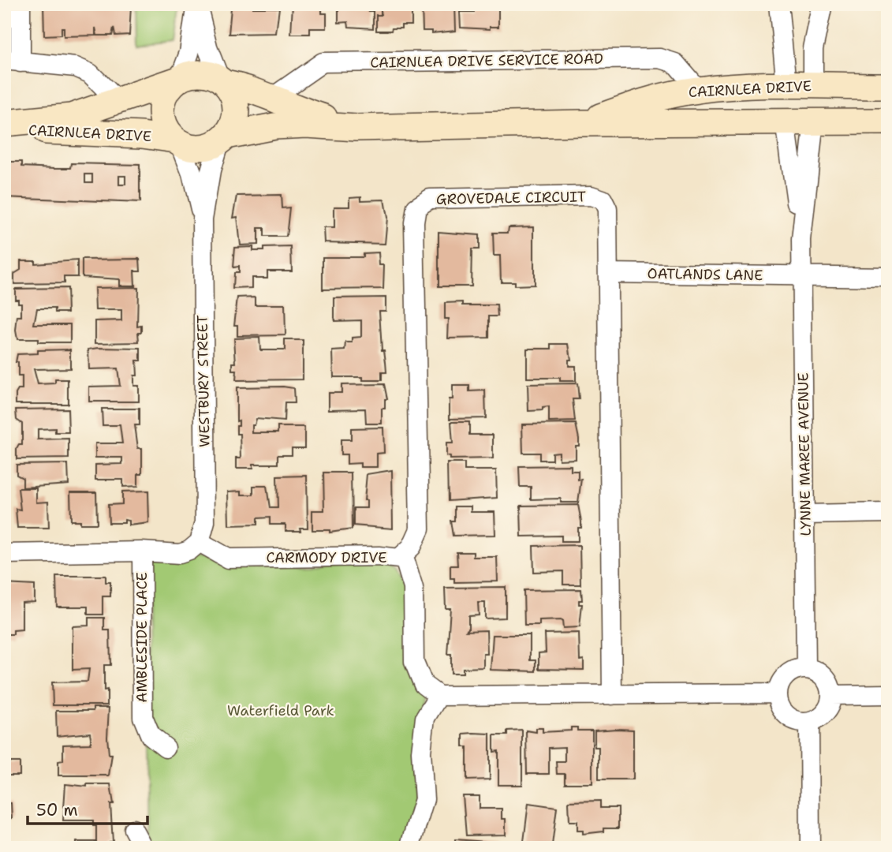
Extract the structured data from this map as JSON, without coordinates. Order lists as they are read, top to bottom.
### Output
{
  "streets": {
    "street": [
      "CAIRNLEA DRIVE SERVICE ROAD",
      "CAIRNLEA DRIVE",
      "GROVEDALE CIRCUIT",
      "OATLANDS LANE",
      "WESTBURY STREET",
      "LYNNE MAREE AVENUE",
      "CARMODY DRIVE",
      "AMBLESIDE PLACE"
    ]
  },
  "crossings": [
    ["CAIRNLEA DRIVE SERVICE ROAD", "CAIRNLEA DRIVE"],
    ["CAIRNLEA DRIVE", "WESTBURY STREET"],
    ["CAIRNLEA DRIVE", "LYNNE MAREE AVENUE"],
    ["GROVEDALE CIRCUIT", "OATLANDS LANE"],
    ["GROVEDALE CIRCUIT", "CARMODY DRIVE"],
    ["OATLANDS LANE", "LYNNE MAREE AVENUE"],
    ["WESTBURY STREET", "CARMODY DRIVE"]
  ],
  "parks": ["Waterfield Park"],
  "scale_bar": "50 m"
}
